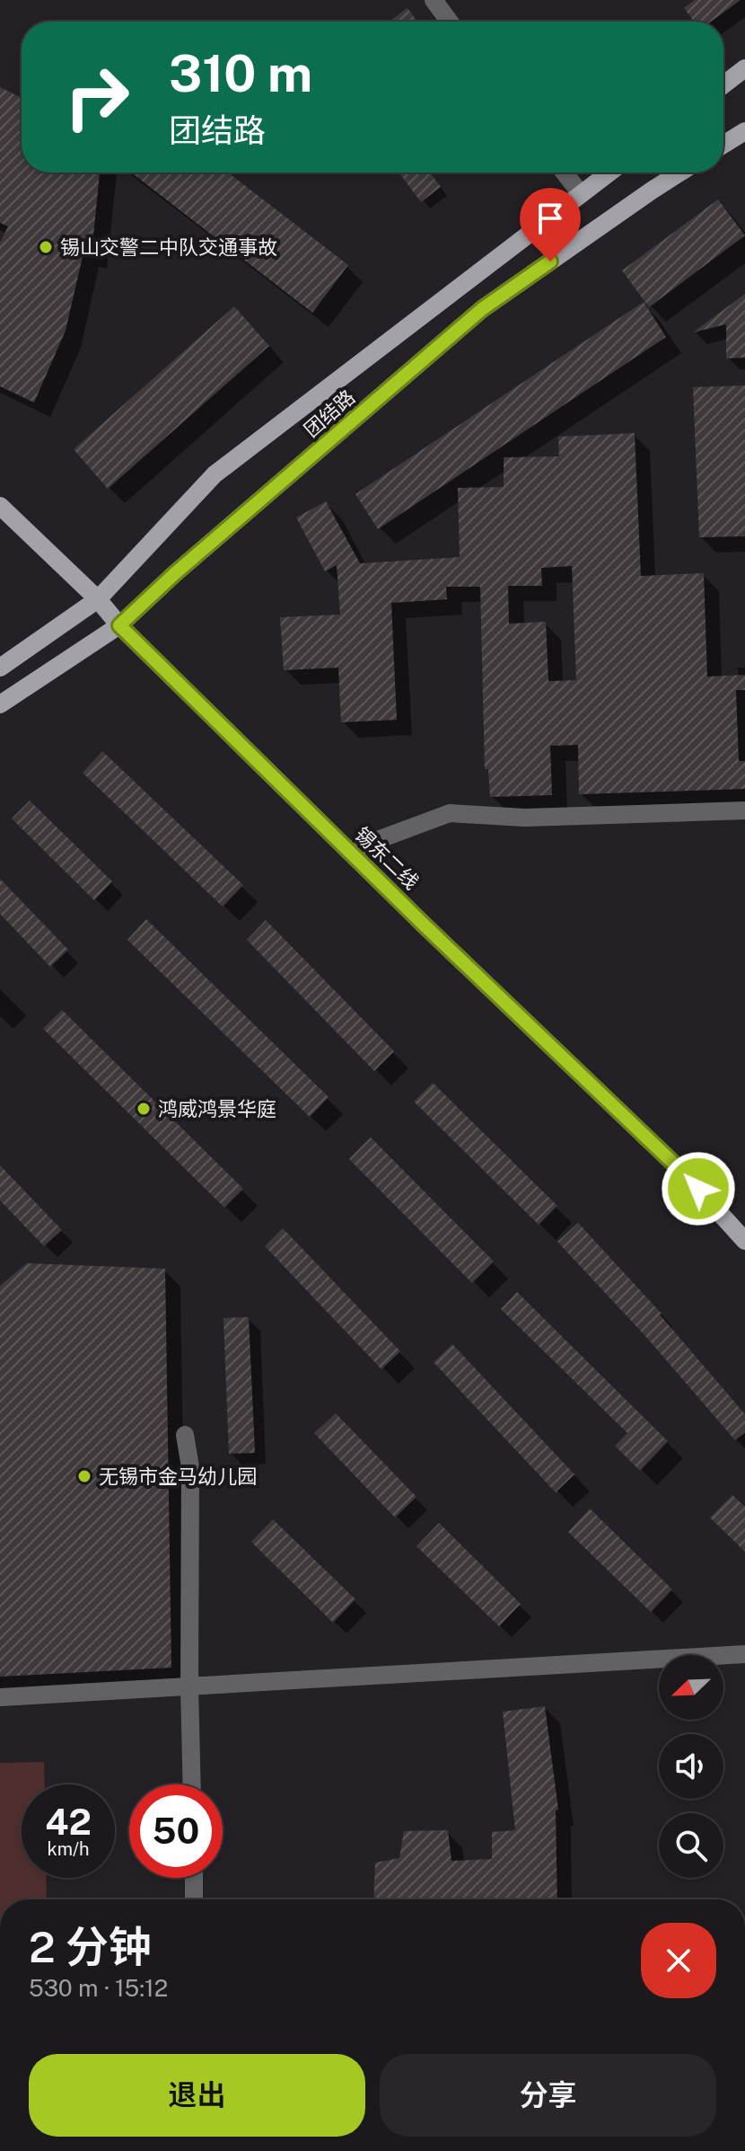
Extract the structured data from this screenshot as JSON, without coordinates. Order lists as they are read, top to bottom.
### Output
{
  "streets": {
    "main road": ["团结路", "锡东二线"]
  },
  "crossings": [
    ["团结路", "锡东二线"]
  ],
  "places": ["锡山交警二中队交通事故", "鸿威鸿景华庭", "无锡市金马幼儿园"],
  "north": "bottom left",
  "page": {
    "turn": ["310 m", "团结路"],
    "speed": "42 km/h",
    "limit": "50",
    "heading": ["2 分钟", "530 m · 15:12"],
    "buttons": ["退出", "分享"]
  }
}
